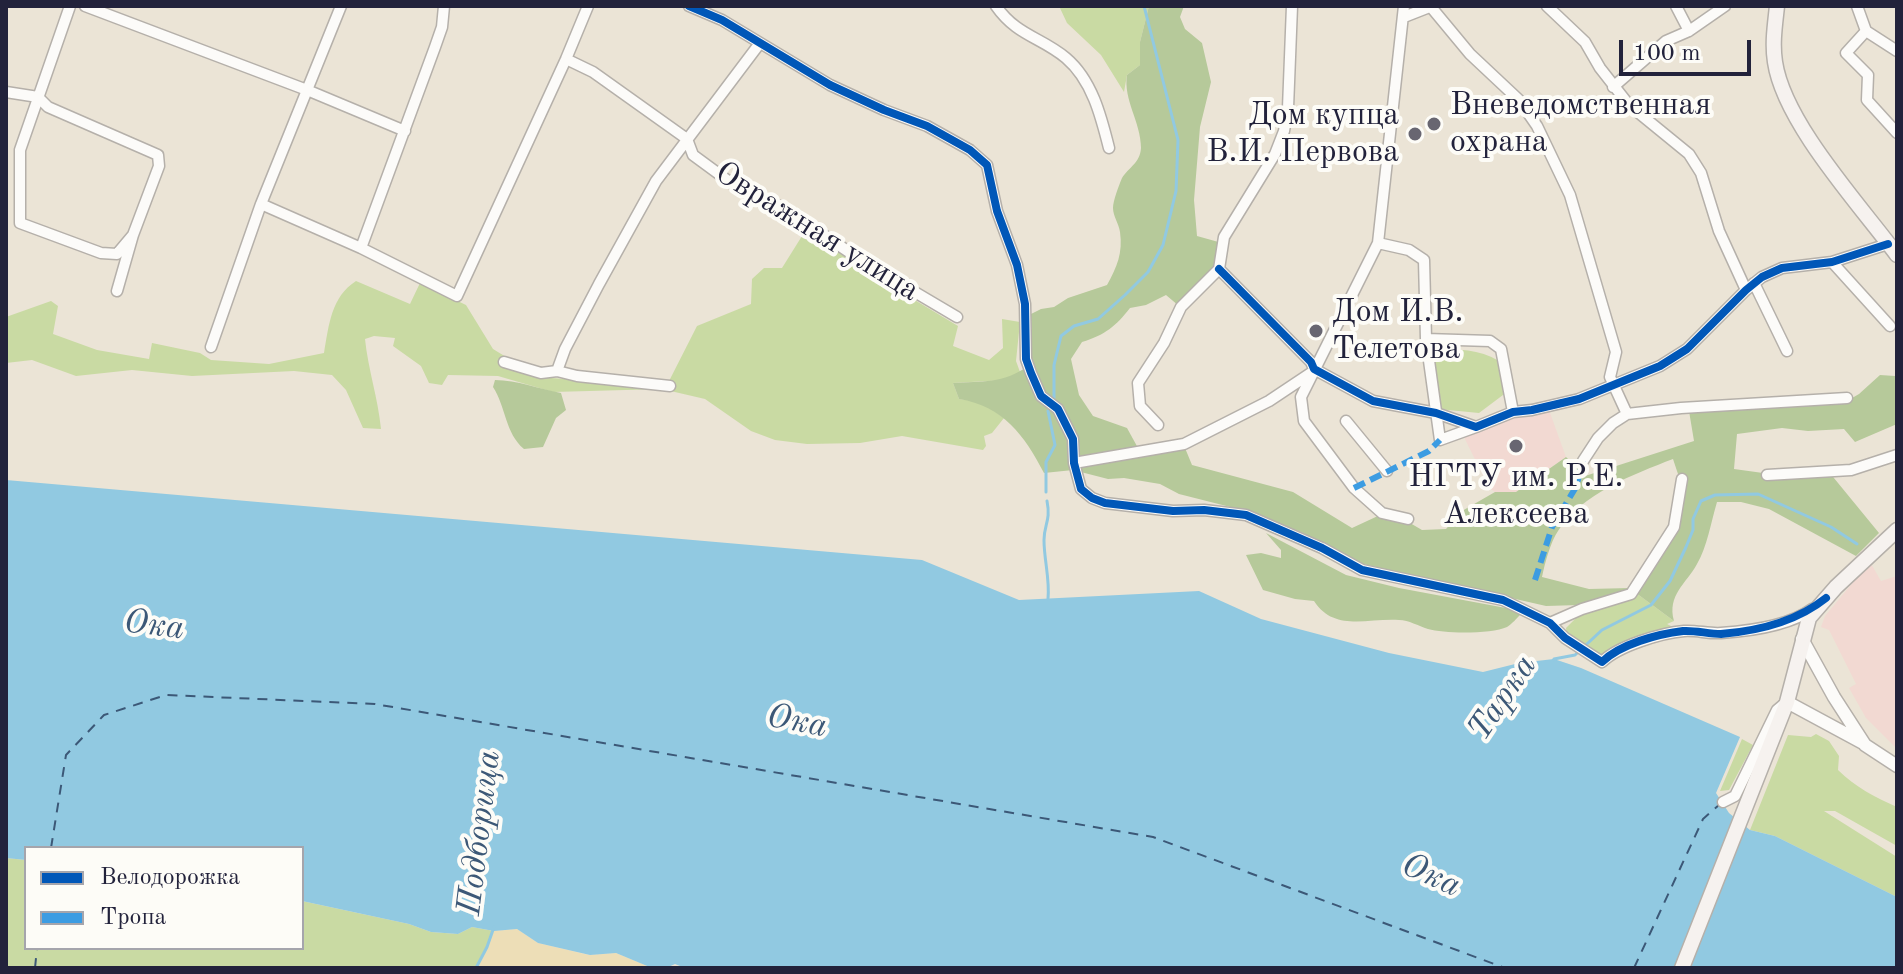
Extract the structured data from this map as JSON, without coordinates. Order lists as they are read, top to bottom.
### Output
{
  "streets": {
    "street": ["Овражная улица"]
  },
  "water": ["Ока", "Тарка", "Подборица"],
  "places": [
    "Вневедомственная охрана",
    "Дом купца В.И. Первова",
    "Дом И.В. Телетова",
    "НГТУ им. Р.Е. Алексеева"
  ],
  "legend": ["Велодорожка", "Тропа"],
  "scale_bar": "100 m"
}
